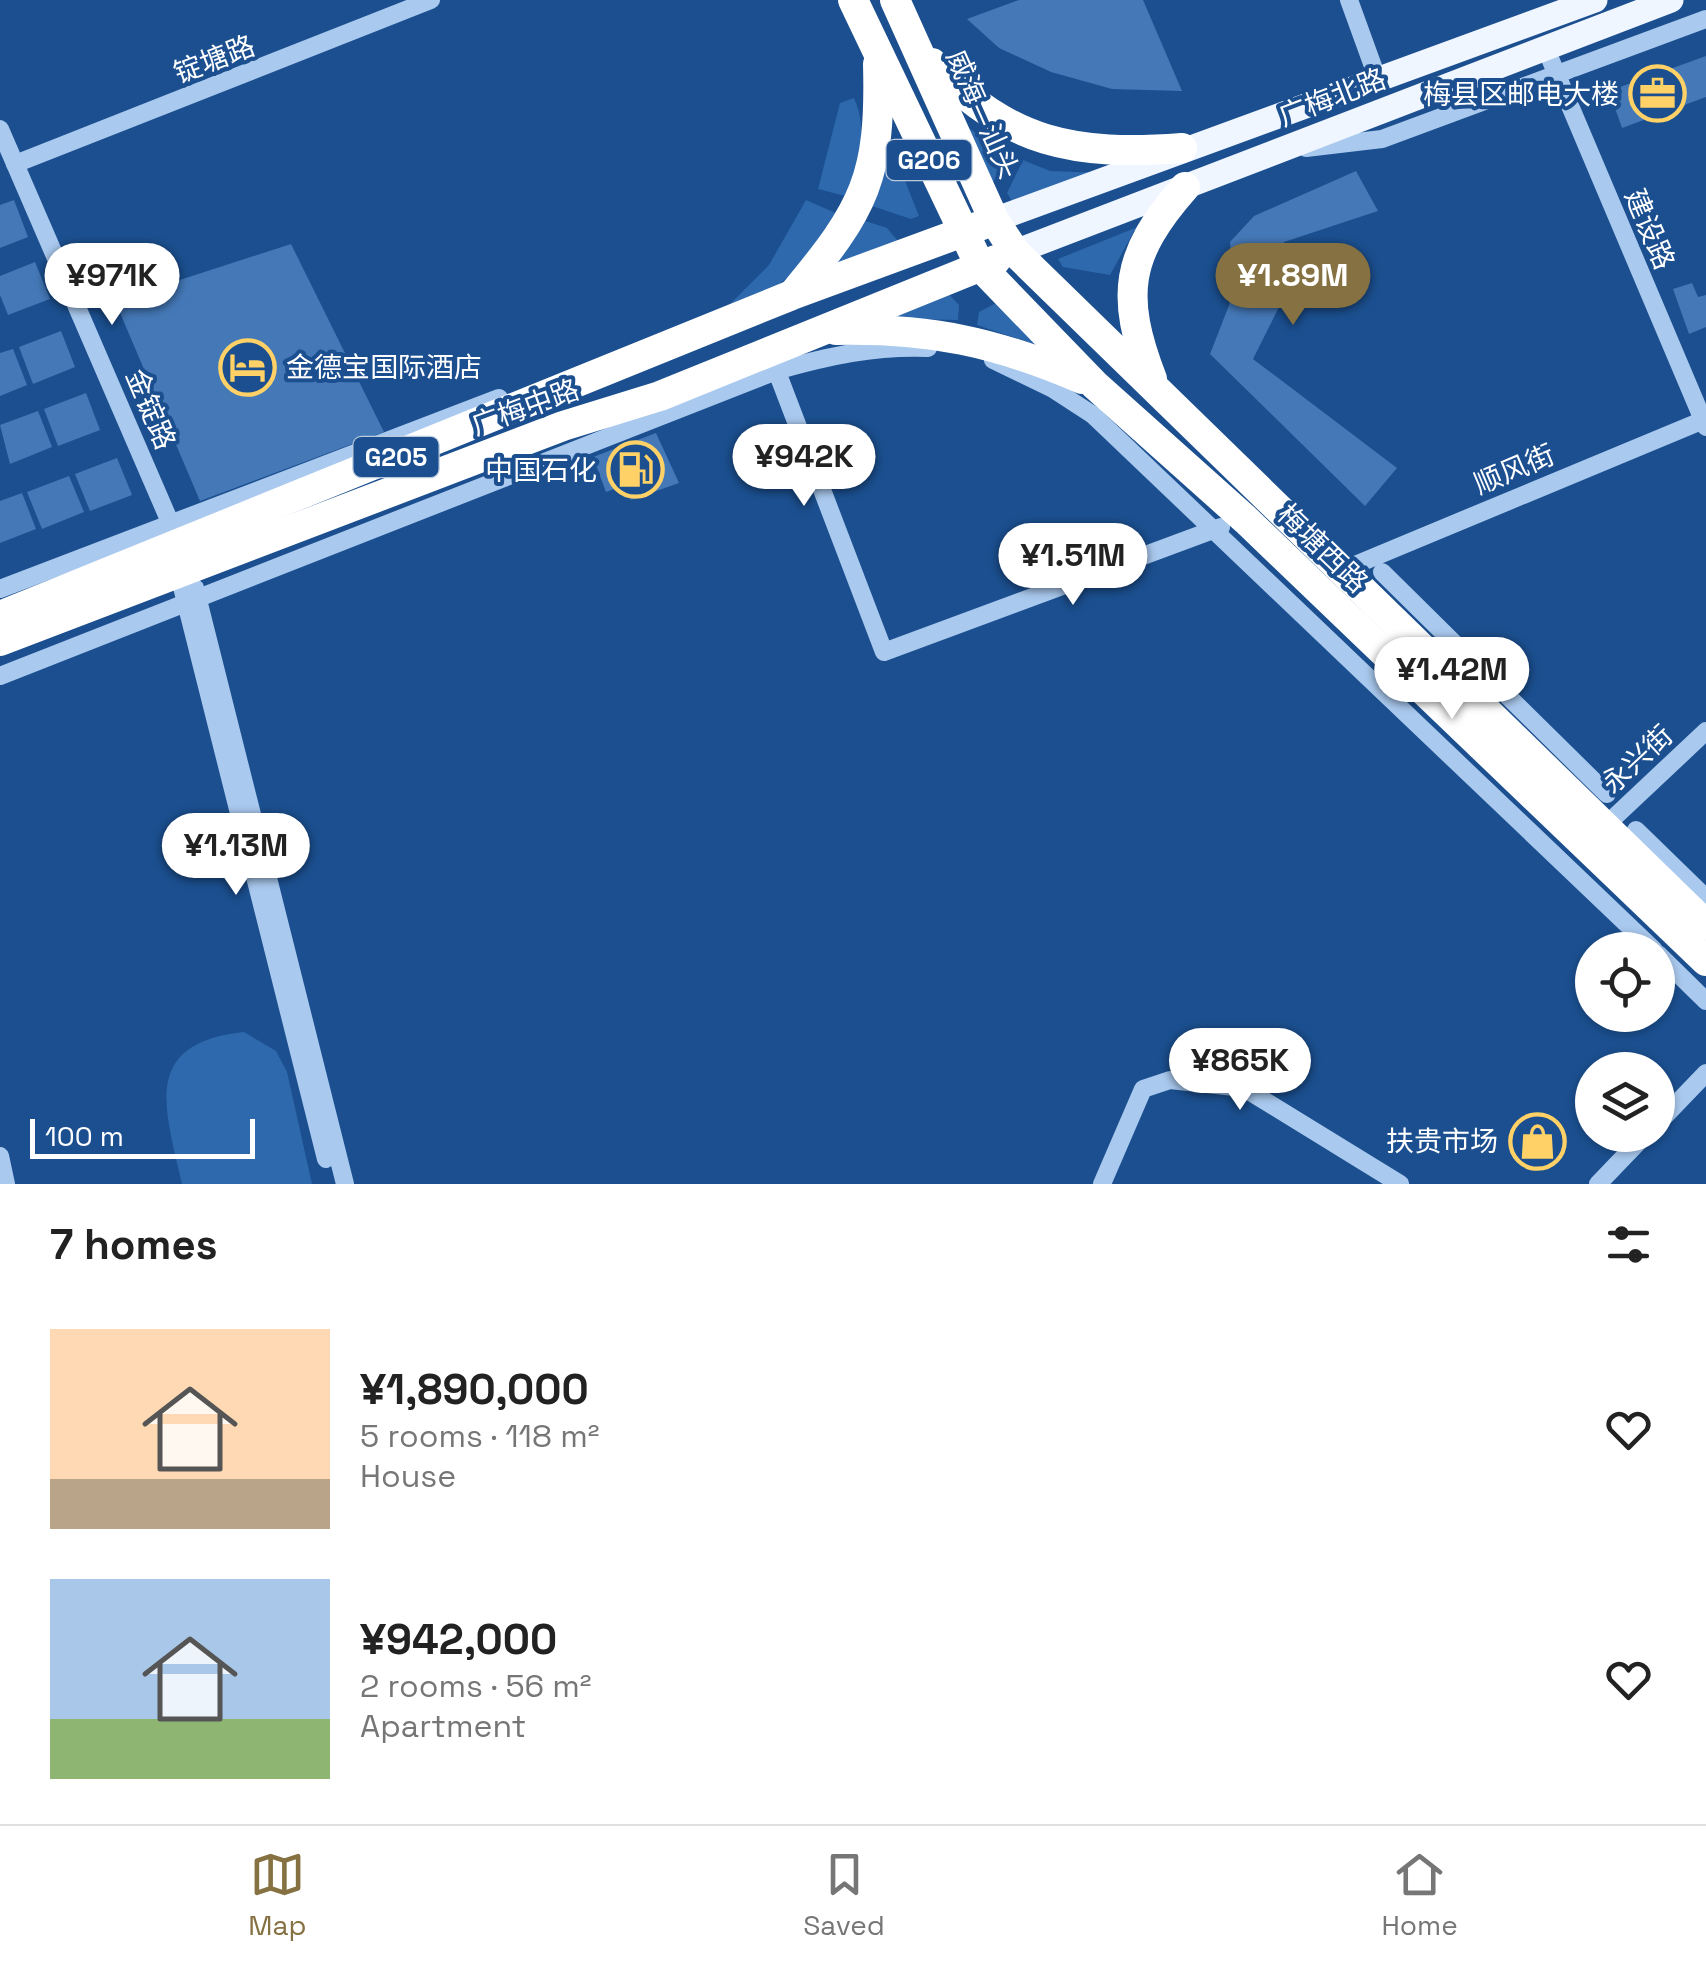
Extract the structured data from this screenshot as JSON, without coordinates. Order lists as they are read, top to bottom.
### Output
{
  "streets": {
    "highway": [
      "威海—汕头",
      "G206",
      "广梅中路",
      "G205",
      "梅塘西路"
    ],
    "main road": ["广梅北路"],
    "street": [
      "锭塘路",
      "建设路",
      "金锭路",
      "顺风街",
      "永兴街"
    ]
  },
  "crossings": [
    ["锭塘路", "金锭路"],
    ["广梅北路", "威海—汕头"],
    ["广梅北路", "建设路"],
    ["广梅北路", "广梅中路"],
    ["广梅北路", "梅塘西路"],
    ["威海—汕头", "广梅中路"],
    ["威海—汕头", "梅塘西路"],
    ["G206", "广梅中路"],
    ["G206", "梅塘西路"],
    ["建设路", "顺风街"],
    ["广梅中路", "金锭路"],
    ["广梅中路", "梅塘西路"],
    ["顺风街", "梅塘西路"],
    ["梅塘西路", "永兴街"]
  ],
  "places": {
    "office": ["梅县区邮电大楼"],
    "hotel": ["金德宝国际酒店"],
    "fuel station": ["中国石化"],
    "shop": ["扶贵市场"]
  },
  "scale_bar": "100 m",
  "page": {
    "price": [
      "¥971K",
      "¥1.89M",
      "¥942K",
      "¥1.51M",
      "¥1.42M",
      "¥1.13M",
      "¥865K"
    ],
    "scale": "100 m",
    "heading": "7 homes",
    "list": [
      {
        "name": "¥1,890,000",
        "note": "5 rooms · 118 m² · House"
      },
      {
        "name": "¥942,000",
        "note": "2 rooms · 56 m² · Apartment"
      }
    ],
    "tabs": ["Map", "Saved", "Home"]
  }
}
